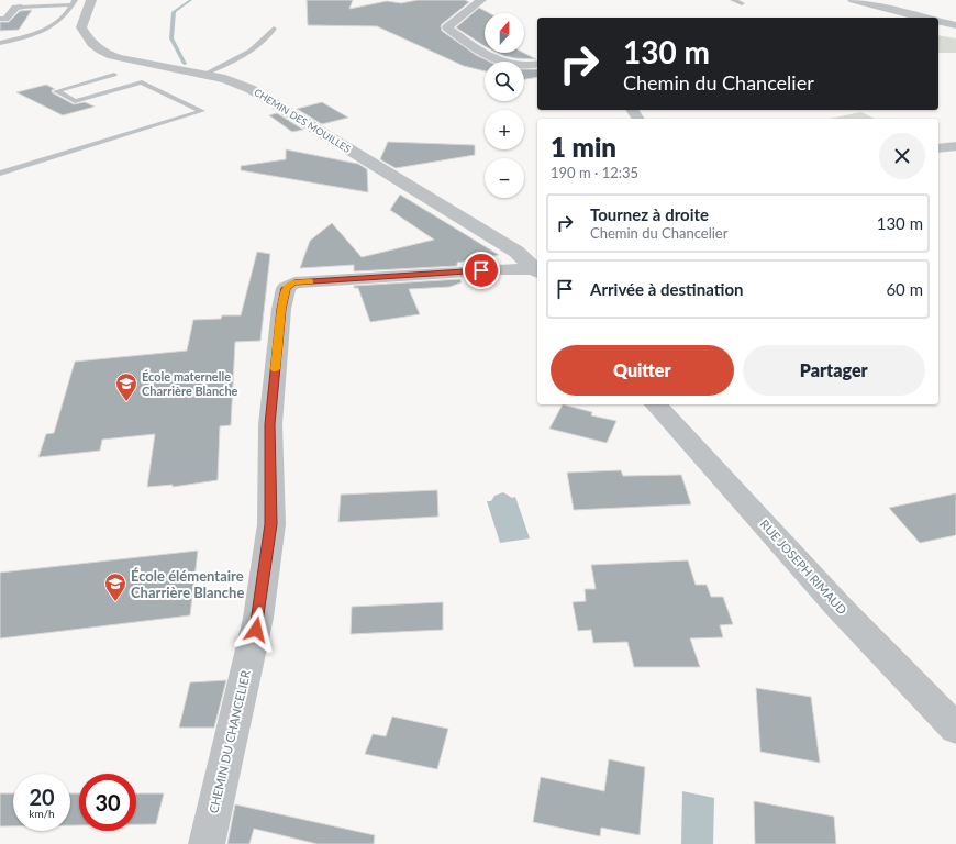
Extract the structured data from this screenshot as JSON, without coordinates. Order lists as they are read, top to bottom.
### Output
{
  "streets": {
    "street": ["CHEMIN DES MOUILLES", "RUE JOSEPH RIMAUD", "CHEMIN DU CHANCELIER"]
  },
  "places": {
    "school or university": ["École maternelle Charrière Blanche", "École élémentaire Charrière Blanche"]
  },
  "north": "top",
  "page": {
    "map_buttons": ["+", "−"],
    "turn": ["130 m", "Chemin du Chancelier"],
    "heading": ["1 min", "190 m · 12:35"],
    "list": [
      {
        "name": "Tournez à droite",
        "note": "Chemin du Chancelier",
        "value": "130 m"
      },
      {
        "name": "Arrivée à destination",
        "value": "60 m"
      }
    ],
    "buttons": ["Quitter", "Partager"],
    "speed": "20 km/h",
    "limit": "30"
  }
}
